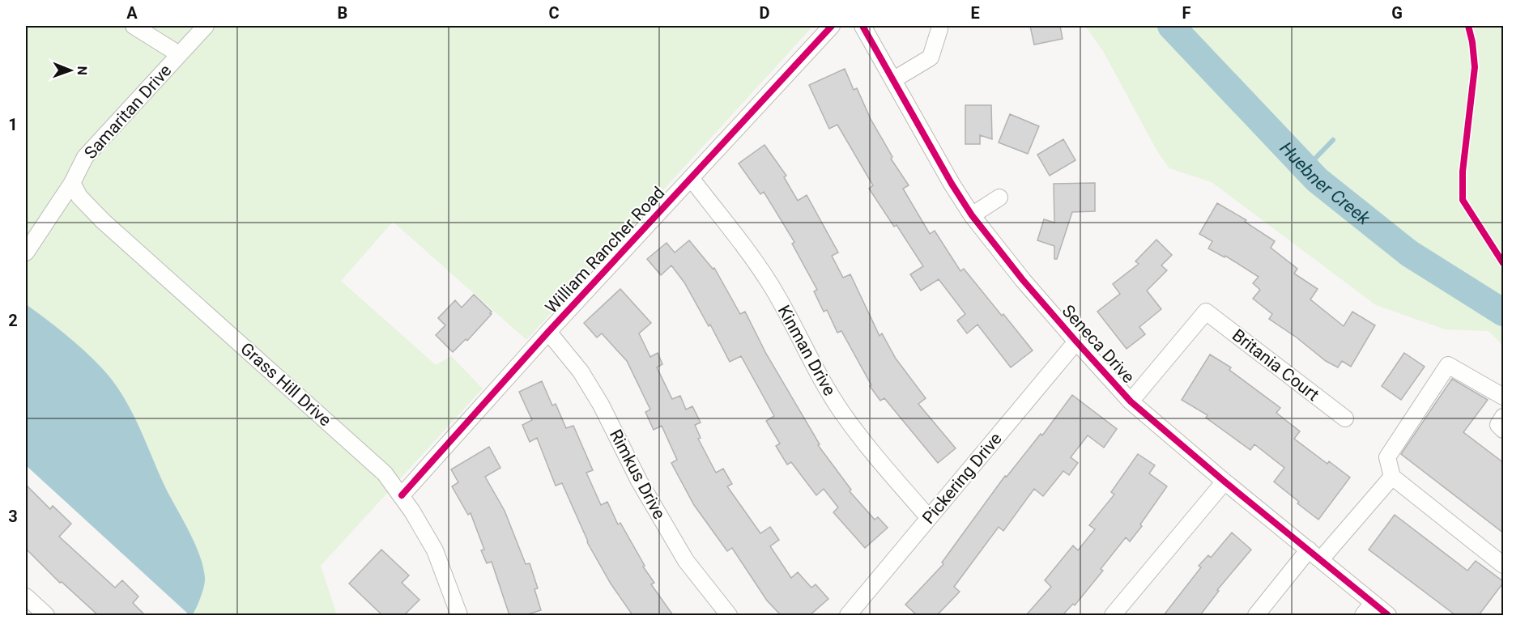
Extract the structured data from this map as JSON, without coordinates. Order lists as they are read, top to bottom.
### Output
{
  "streets": {
    "street": [
      "Samaritan Drive",
      "William Rancher Road",
      "Seneca Drive",
      "Kinman Drive",
      "Britania Court",
      "Grass Hill Drive",
      "Rimkus Drive",
      "Pickering Drive"
    ]
  },
  "crossings": [
    ["Samaritan Drive", "Grass Hill Drive"],
    ["William Rancher Road", "Kinman Drive"],
    ["William Rancher Road", "Grass Hill Drive"],
    ["William Rancher Road", "Rimkus Drive"],
    ["Seneca Drive", "Britania Court"],
    ["Seneca Drive", "Pickering Drive"],
    ["Kinman Drive", "Pickering Drive"]
  ],
  "water": ["Huebner Creek"],
  "north": "right",
  "grid": {
    "columns": [
      "A",
      "B",
      "C",
      "D",
      "E",
      "F",
      "G"
    ],
    "rows": ["1", "2", "3"]
  }
}
